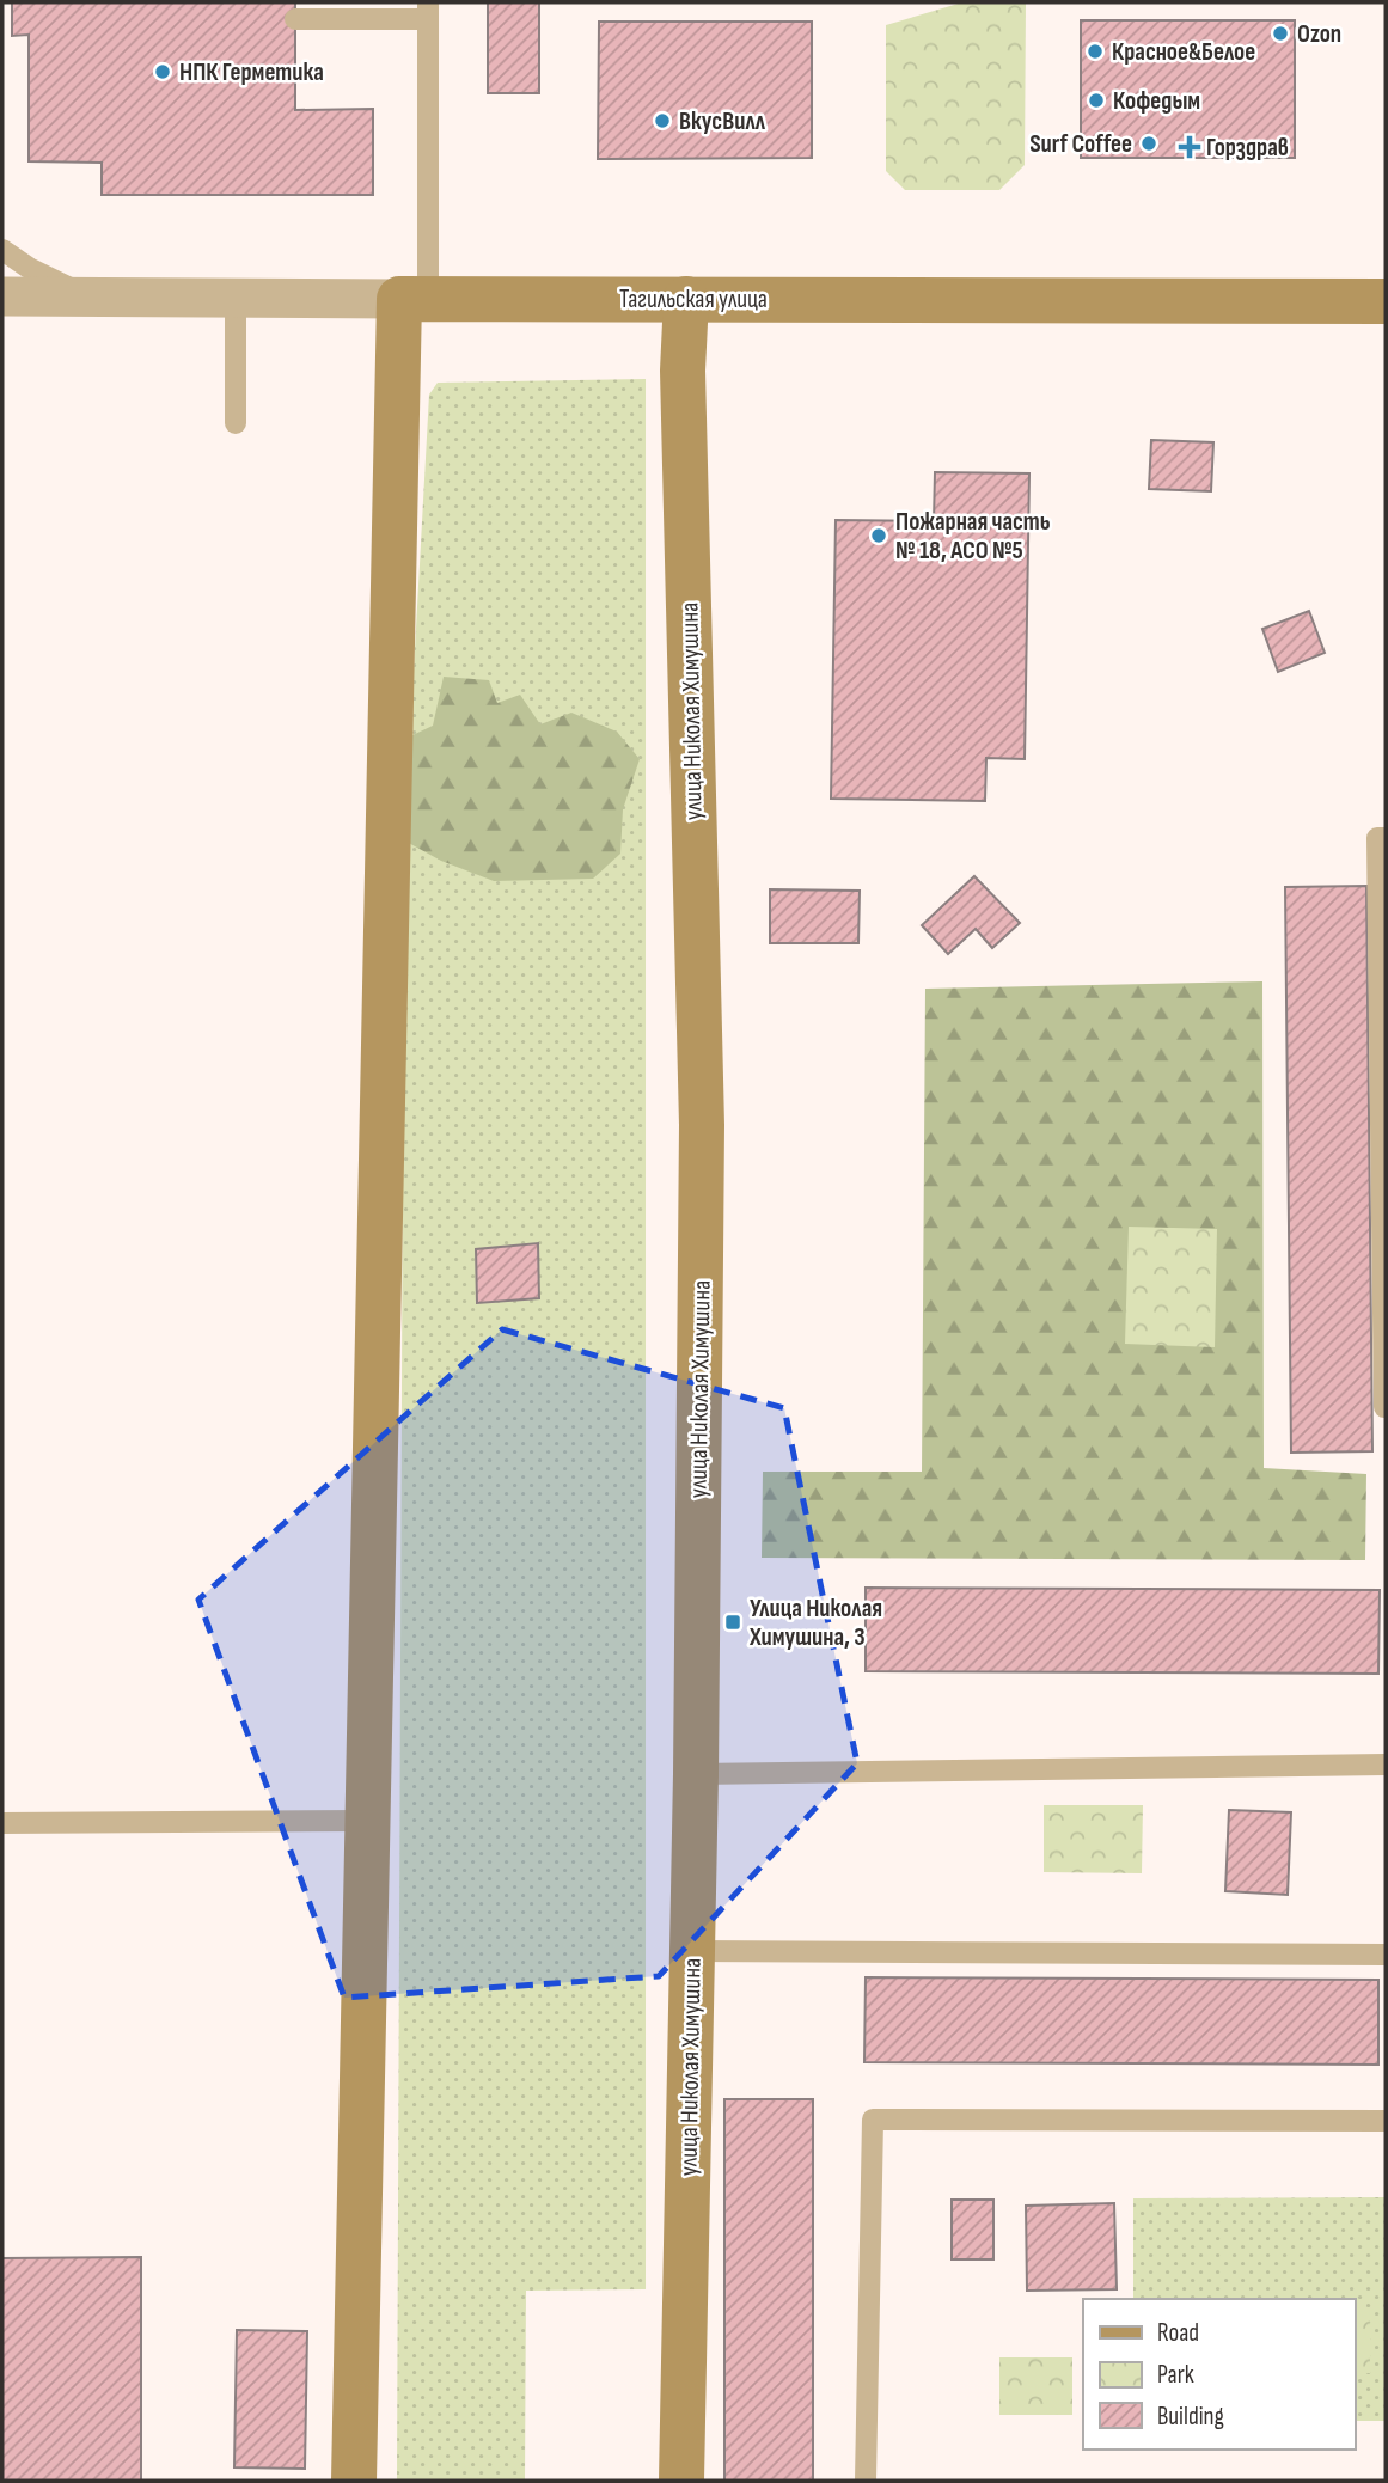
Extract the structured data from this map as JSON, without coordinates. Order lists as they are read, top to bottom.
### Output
{
  "streets": {
    "main road": ["Тагильская улица", "улица Николая Химушина"]
  },
  "crossings": [
    ["Тагильская улица", "улица Николая Химушина"]
  ],
  "places": {
    "other": [
      "Ozon",
      "Красное&Белое",
      "НПК Герметика",
      "Кофедым",
      "ВкусВилл",
      "Surf Coffee",
      "Пожарная часть № 18, АСО №5"
    ],
    "health": ["Горздрав"],
    "transit": ["Улица Николая Химушина, 3"]
  },
  "legend": ["Road", "Park", "Building"]
}
